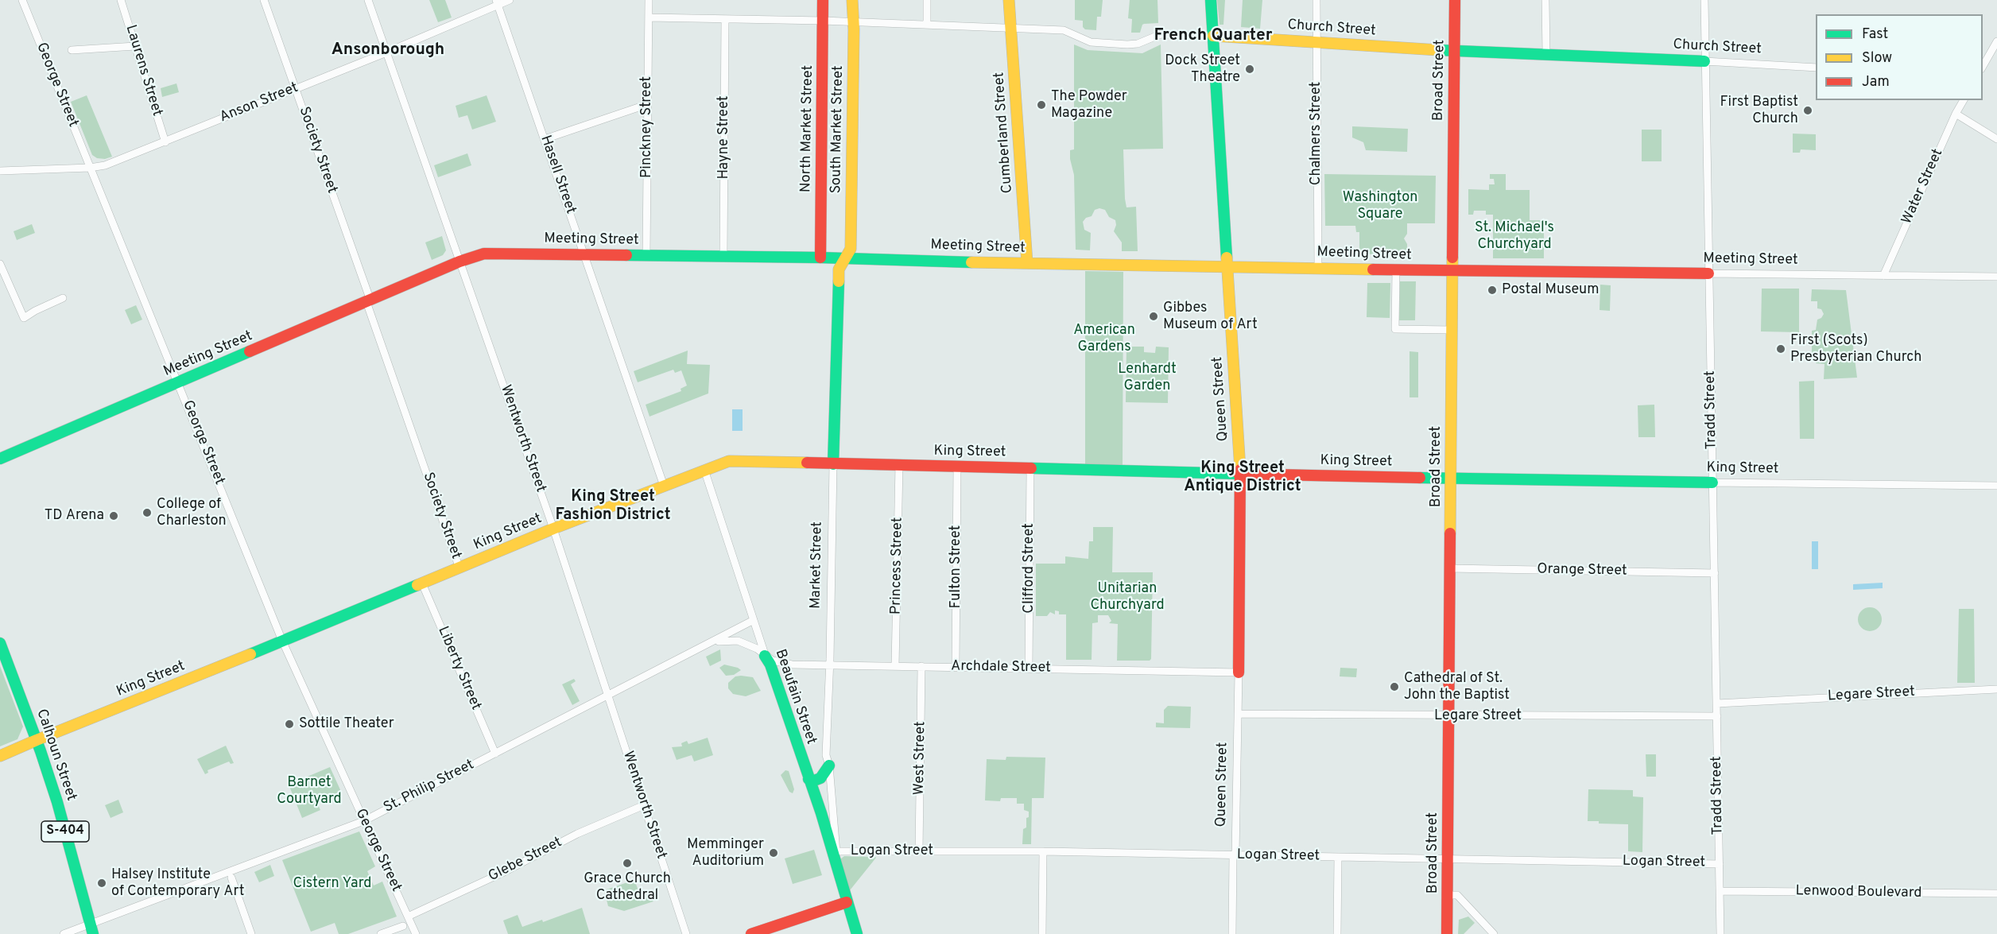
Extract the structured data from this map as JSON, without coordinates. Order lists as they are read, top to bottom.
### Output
{
  "streets": {
    "street": [
      "Church Street",
      "Laurens Street",
      "Broad Street",
      "George Street",
      "Anson Street",
      "Pinckney Street",
      "North Market Street",
      "South Market Street",
      "Cumberland Street",
      "Chalmers Street",
      "Hayne Street",
      "Society Street",
      "Hasell Street",
      "Water Street",
      "Meeting Street",
      "Queen Street",
      "Tradd Street",
      "Wentworth Street",
      "King Street",
      "Market Street",
      "Princess Street",
      "Fulton Street",
      "Clifford Street",
      "Orange Street",
      "Archdale Street",
      "Liberty Street",
      "Legare Street",
      "Beaufain Street",
      "Calhoun Street",
      "West Street",
      "St. Philip Street",
      "S-404",
      "Logan Street",
      "Glebe Street",
      "Lenwood Boulevard"
    ]
  },
  "crossings": [
    ["Church Street", "Broad Street"],
    ["Church Street", "Pinckney Street"],
    ["Church Street", "North Market Street"],
    ["Church Street", "South Market Street"],
    ["Church Street", "Cumberland Street"],
    ["Church Street", "Chalmers Street"],
    ["Church Street", "Hayne Street"],
    ["Church Street", "Queen Street"],
    ["Church Street", "Tradd Street"],
    ["Laurens Street", "Anson Street"],
    ["Broad Street", "Meeting Street"],
    ["Broad Street", "King Street"],
    ["Broad Street", "Orange Street"],
    ["Broad Street", "Legare Street"],
    ["Broad Street", "Logan Street"],
    ["George Street", "Anson Street"],
    ["George Street", "Meeting Street"],
    ["George Street", "King Street"],
    ["George Street", "St. Philip Street"],
    ["George Street", "Glebe Street"],
    ["Anson Street", "Society Street"],
    ["Anson Street", "Hasell Street"],
    ["Anson Street", "Wentworth Street"],
    ["Pinckney Street", "Meeting Street"],
    ["North Market Street", "Meeting Street"],
    ["South Market Street", "Meeting Street"],
    ["South Market Street", "Market Street"],
    ["Cumberland Street", "Meeting Street"],
    ["Chalmers Street", "Meeting Street"],
    ["Hayne Street", "Meeting Street"],
    ["Society Street", "Meeting Street"],
    ["Society Street", "King Street"],
    ["Hasell Street", "Meeting Street"],
    ["Hasell Street", "King Street"],
    ["Water Street", "Meeting Street"],
    ["Meeting Street", "Queen Street"],
    ["Meeting Street", "Tradd Street"],
    ["Meeting Street", "Wentworth Street"],
    ["Meeting Street", "Market Street"],
    ["Queen Street", "King Street"],
    ["Queen Street", "Archdale Street"],
    ["Queen Street", "Legare Street"],
    ["Queen Street", "Logan Street"],
    ["Tradd Street", "King Street"],
    ["Tradd Street", "Orange Street"],
    ["Tradd Street", "Legare Street"],
    ["Tradd Street", "Logan Street"],
    ["Tradd Street", "Lenwood Boulevard"],
    ["Wentworth Street", "King Street"],
    ["Wentworth Street", "St. Philip Street"],
    ["Wentworth Street", "Glebe Street"],
    ["King Street", "Market Street"],
    ["King Street", "Princess Street"],
    ["King Street", "Fulton Street"],
    ["King Street", "Clifford Street"],
    ["King Street", "Liberty Street"],
    ["King Street", "Beaufain Street"],
    ["King Street", "Calhoun Street"],
    ["Market Street", "Archdale Street"],
    ["Market Street", "Beaufain Street"],
    ["Market Street", "Logan Street"],
    ["Princess Street", "Archdale Street"],
    ["Fulton Street", "Archdale Street"],
    ["Clifford Street", "Archdale Street"],
    ["Archdale Street", "Beaufain Street"],
    ["Archdale Street", "West Street"],
    ["Archdale Street", "St. Philip Street"],
    ["Liberty Street", "St. Philip Street"],
    ["Beaufain Street", "St. Philip Street"],
    ["Calhoun Street", "St. Philip Street"],
    ["West Street", "Logan Street"]
  ],
  "districts": [
    "French Quarter",
    "Ansonborough",
    "King Street Antique District",
    "King Street Fashion District"
  ],
  "parks": [
    "Washington Square",
    "St. Michael's Churchyard",
    "American Gardens",
    "Lenhardt Garden",
    "Unitarian Churchyard",
    "Barnet Courtyard",
    "Cistern Yard"
  ],
  "places": [
    "Dock Street Theatre",
    "The Powder Magazine",
    "First Baptist Church",
    "Postal Museum",
    "Gibbes Museum of Art",
    "First (Scots) Presbyterian Church",
    "College of Charleston",
    "TD Arena",
    "Cathedral of St. John the Baptist",
    "Sottile Theater",
    "Memminger Auditorium",
    "Grace Church Cathedral",
    "Halsey Institute of Contemporary Art"
  ],
  "legend": ["Fast", "Slow", "Jam"]
}
